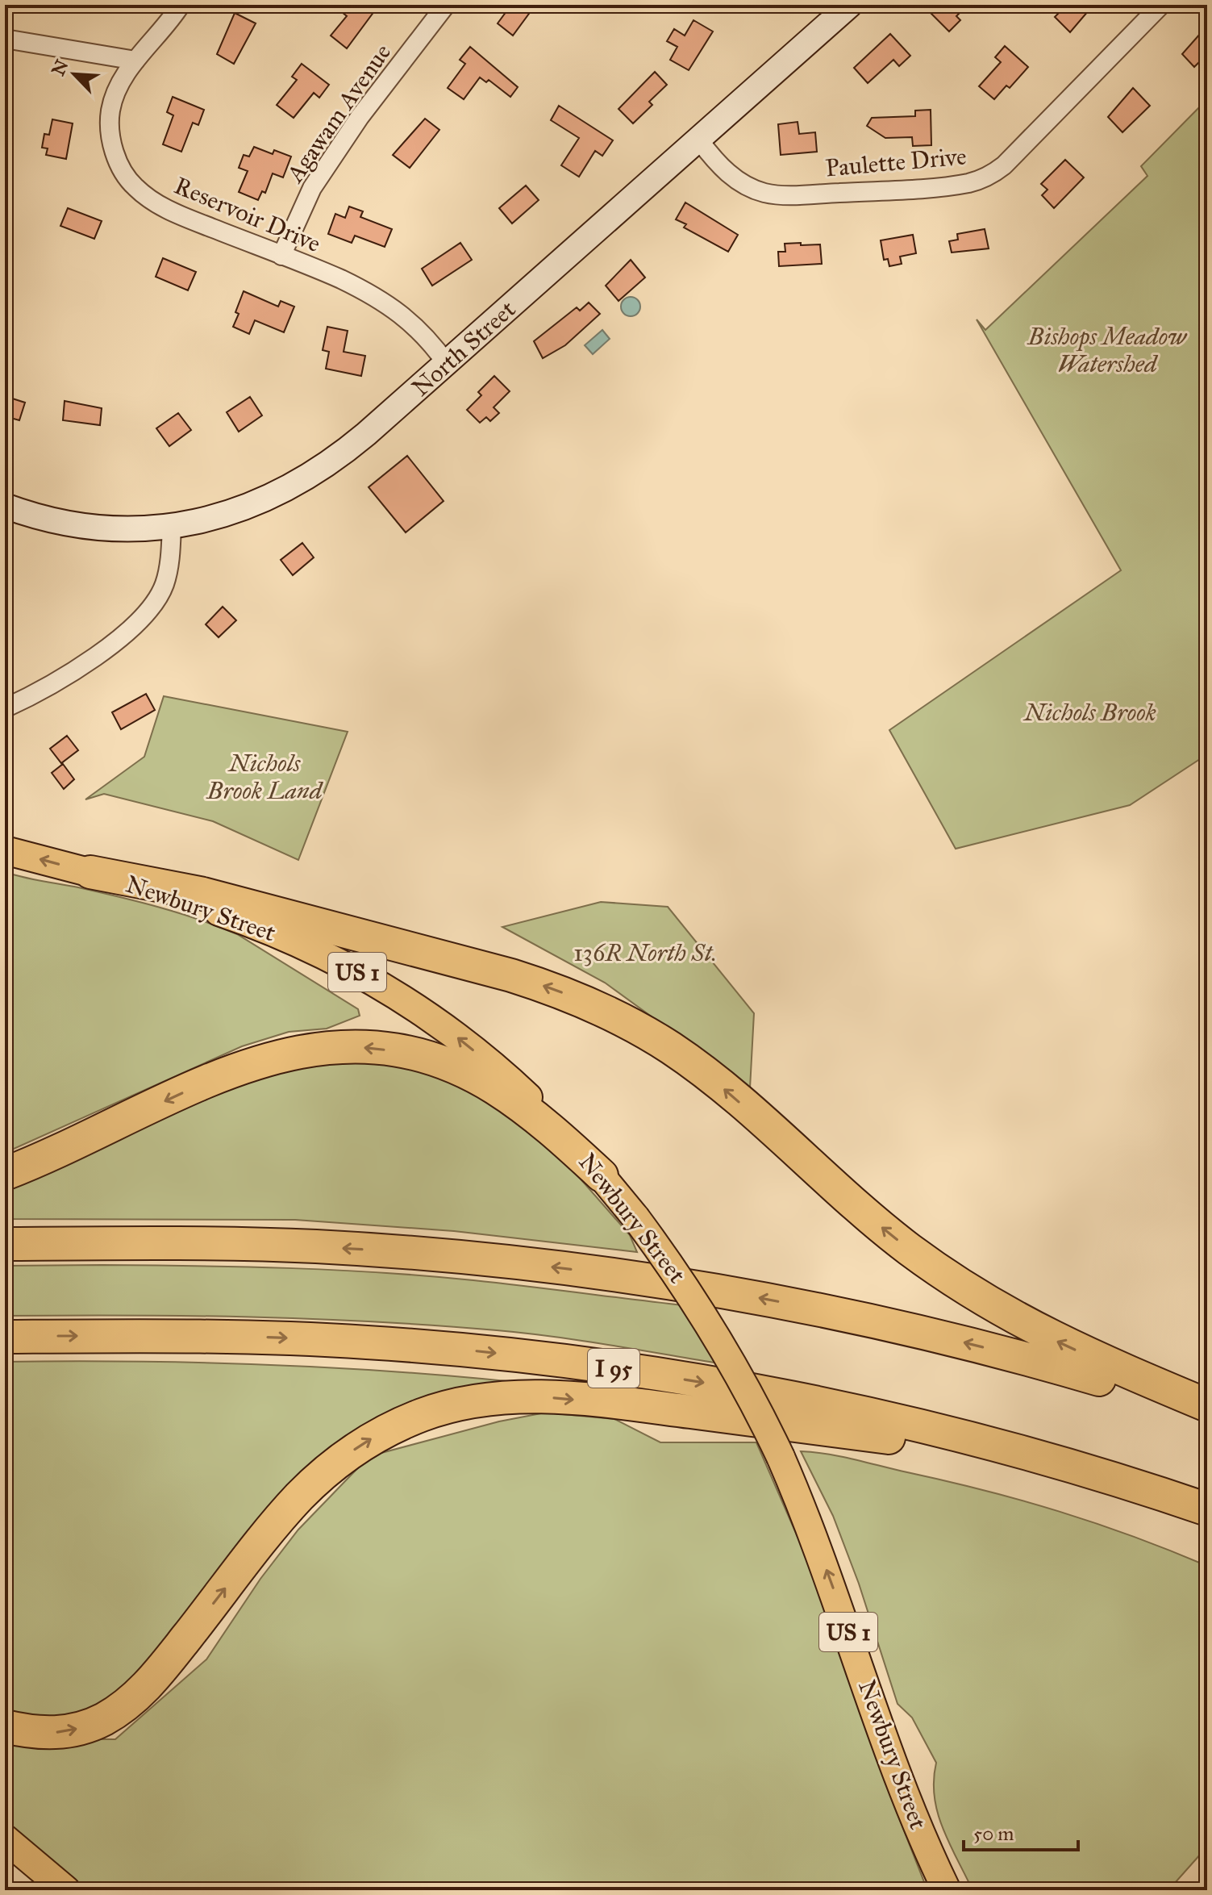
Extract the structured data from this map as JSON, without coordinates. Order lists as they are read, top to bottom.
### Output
{
  "streets": {
    "highway": ["I 95"],
    "main road": ["Newbury Street", "US 1"],
    "street": [
      "Agawam Avenue",
      "Paulette Drive",
      "Reservoir Drive",
      "North Street"
    ]
  },
  "crossings": [
    ["Agawam Avenue", "Reservoir Drive"],
    ["Paulette Drive", "North Street"],
    ["Reservoir Drive", "North Street"]
  ],
  "one_way": ["Newbury Street"],
  "parks": [
    "Bishops Meadow Watershed",
    "Nichols Brook",
    "Nichols Brook Land",
    "136R North St."
  ],
  "scale_bar": "50 m",
  "north": "top left"
}
